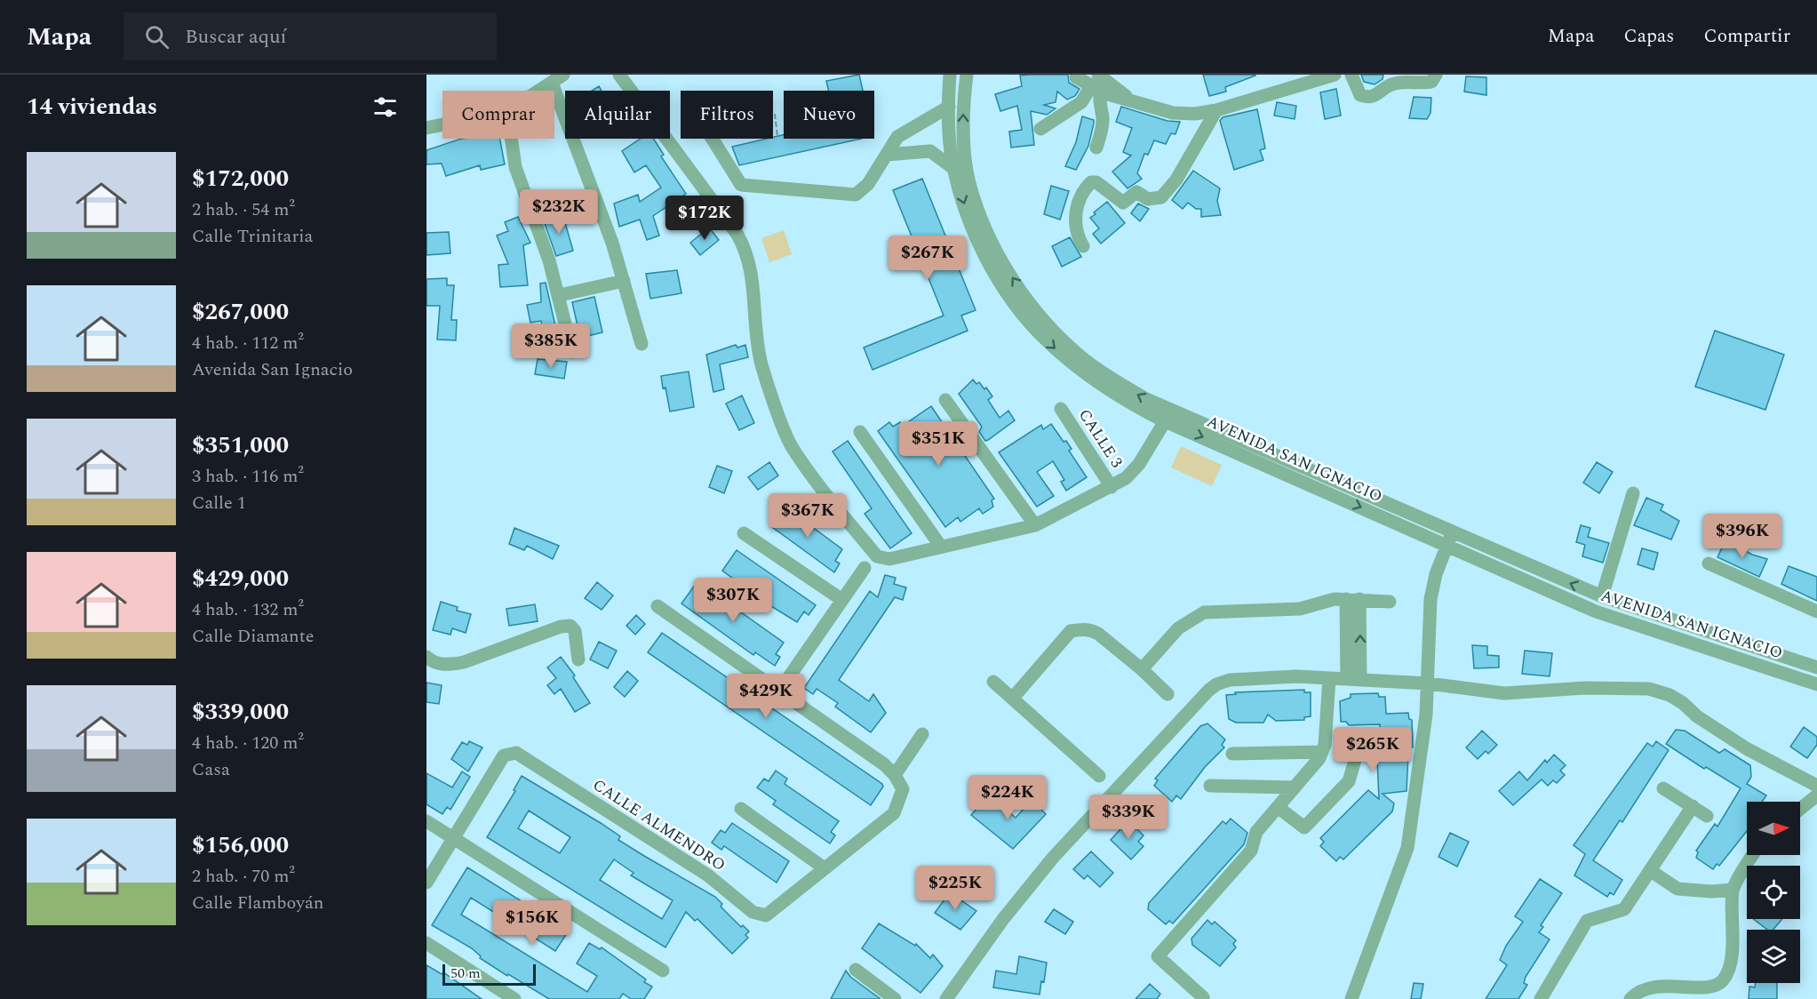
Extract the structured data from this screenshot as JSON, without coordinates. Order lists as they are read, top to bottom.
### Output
{
  "streets": {
    "street": ["CALLE 3", "AVENIDA SAN IGNACIO", "CALLE ALMENDRO"]
  },
  "scale_bar": "50 m",
  "north": "right",
  "page": {
    "header": "Mapa",
    "search": "Buscar aquí",
    "nav": ["Mapa", "Capas", "Compartir"],
    "heading": "14 viviendas",
    "chip": [
      "Comprar",
      "Alquilar",
      "Filtros",
      "Nuevo"
    ],
    "list": [
      {
        "name": "$172,000",
        "note": "2 hab. · 54 m² · Calle Trinitaria"
      },
      {
        "name": "$267,000",
        "note": "4 hab. · 112 m² · Avenida San Ignacio"
      },
      {
        "name": "$351,000",
        "note": "3 hab. · 116 m² · Calle 1"
      },
      {
        "name": "$429,000",
        "note": "4 hab. · 132 m² · Calle Diamante"
      },
      {
        "name": "$339,000",
        "note": "4 hab. · 120 m² · Casa"
      },
      {
        "name": "$156,000",
        "note": "2 hab. · 70 m² · Calle Flamboyán"
      }
    ],
    "price": [
      "$232K",
      "$172K",
      "$267K",
      "$385K",
      "$351K",
      "$367K",
      "$396K",
      "$307K",
      "$429K",
      "$265K",
      "$224K",
      "$339K",
      "$225K",
      "$156K"
    ],
    "scale": "50 m"
  }
}
